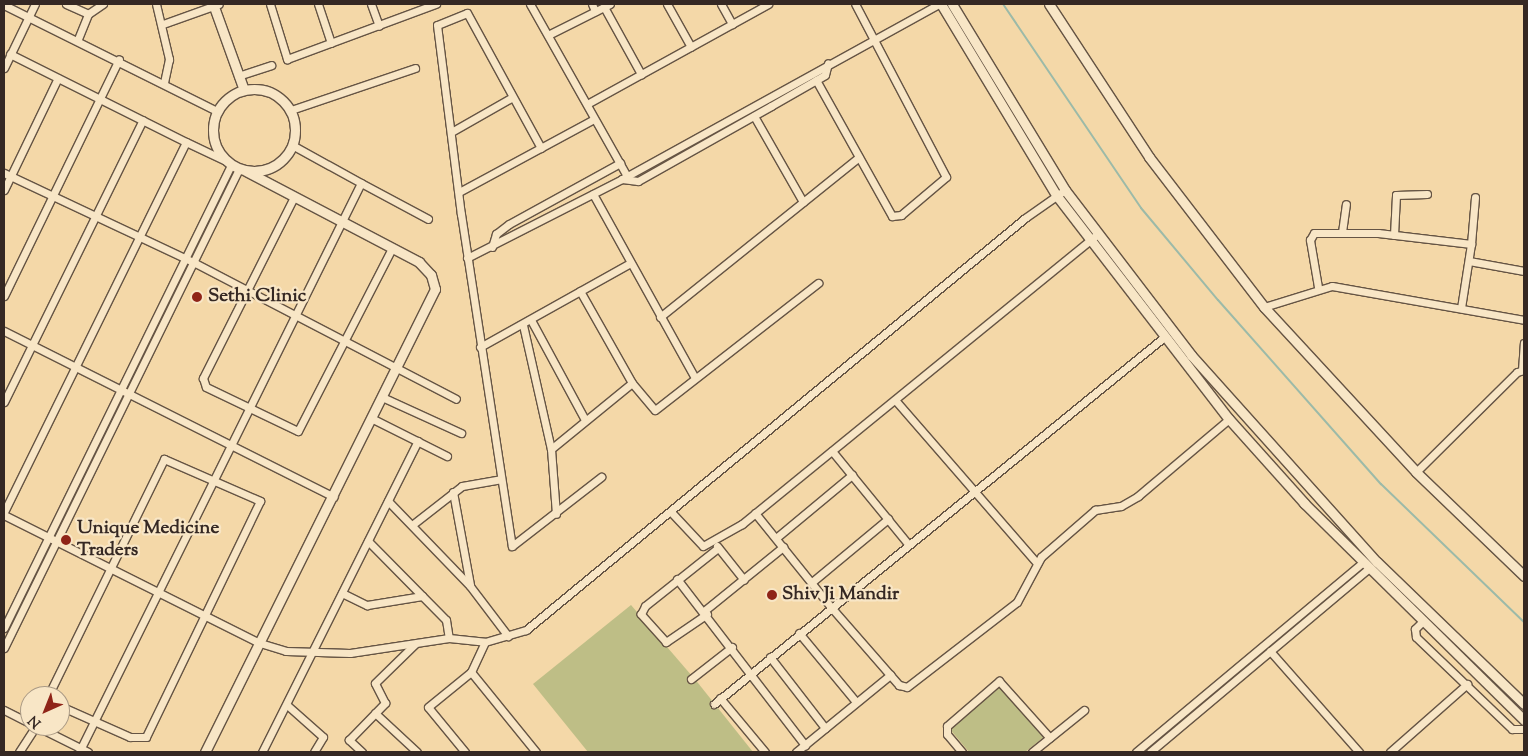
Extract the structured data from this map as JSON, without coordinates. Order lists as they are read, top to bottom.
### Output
{
  "places": ["Sethi Clinic", "Unique Medicine Traders", "Shiv Ji Mandir"],
  "north": "bottom left"
}
